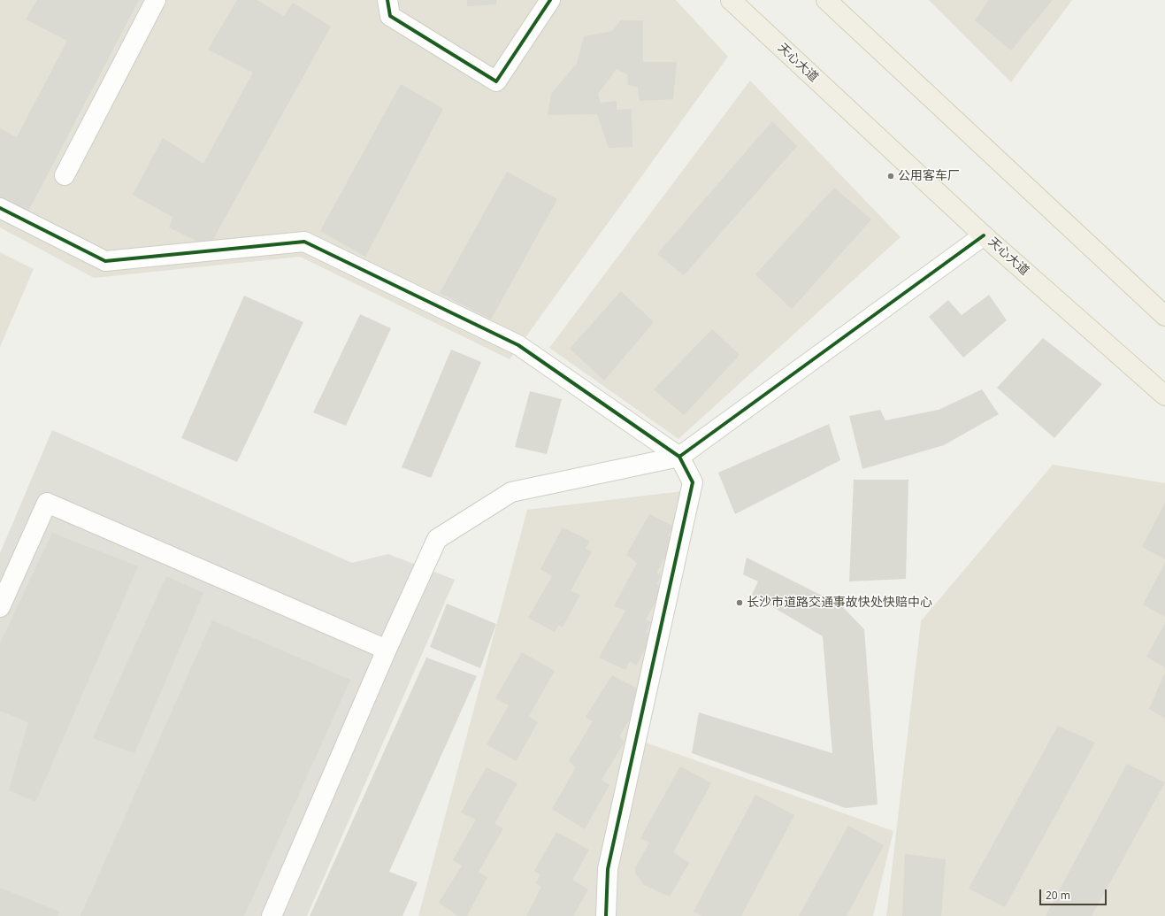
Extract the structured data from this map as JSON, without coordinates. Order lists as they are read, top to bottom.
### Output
{
  "streets": {
    "main road": ["天心大道"]
  },
  "places": ["公用客车厂", "长沙市道路交通事故快处快赔中心"],
  "scale_bar": "20 m"
}
